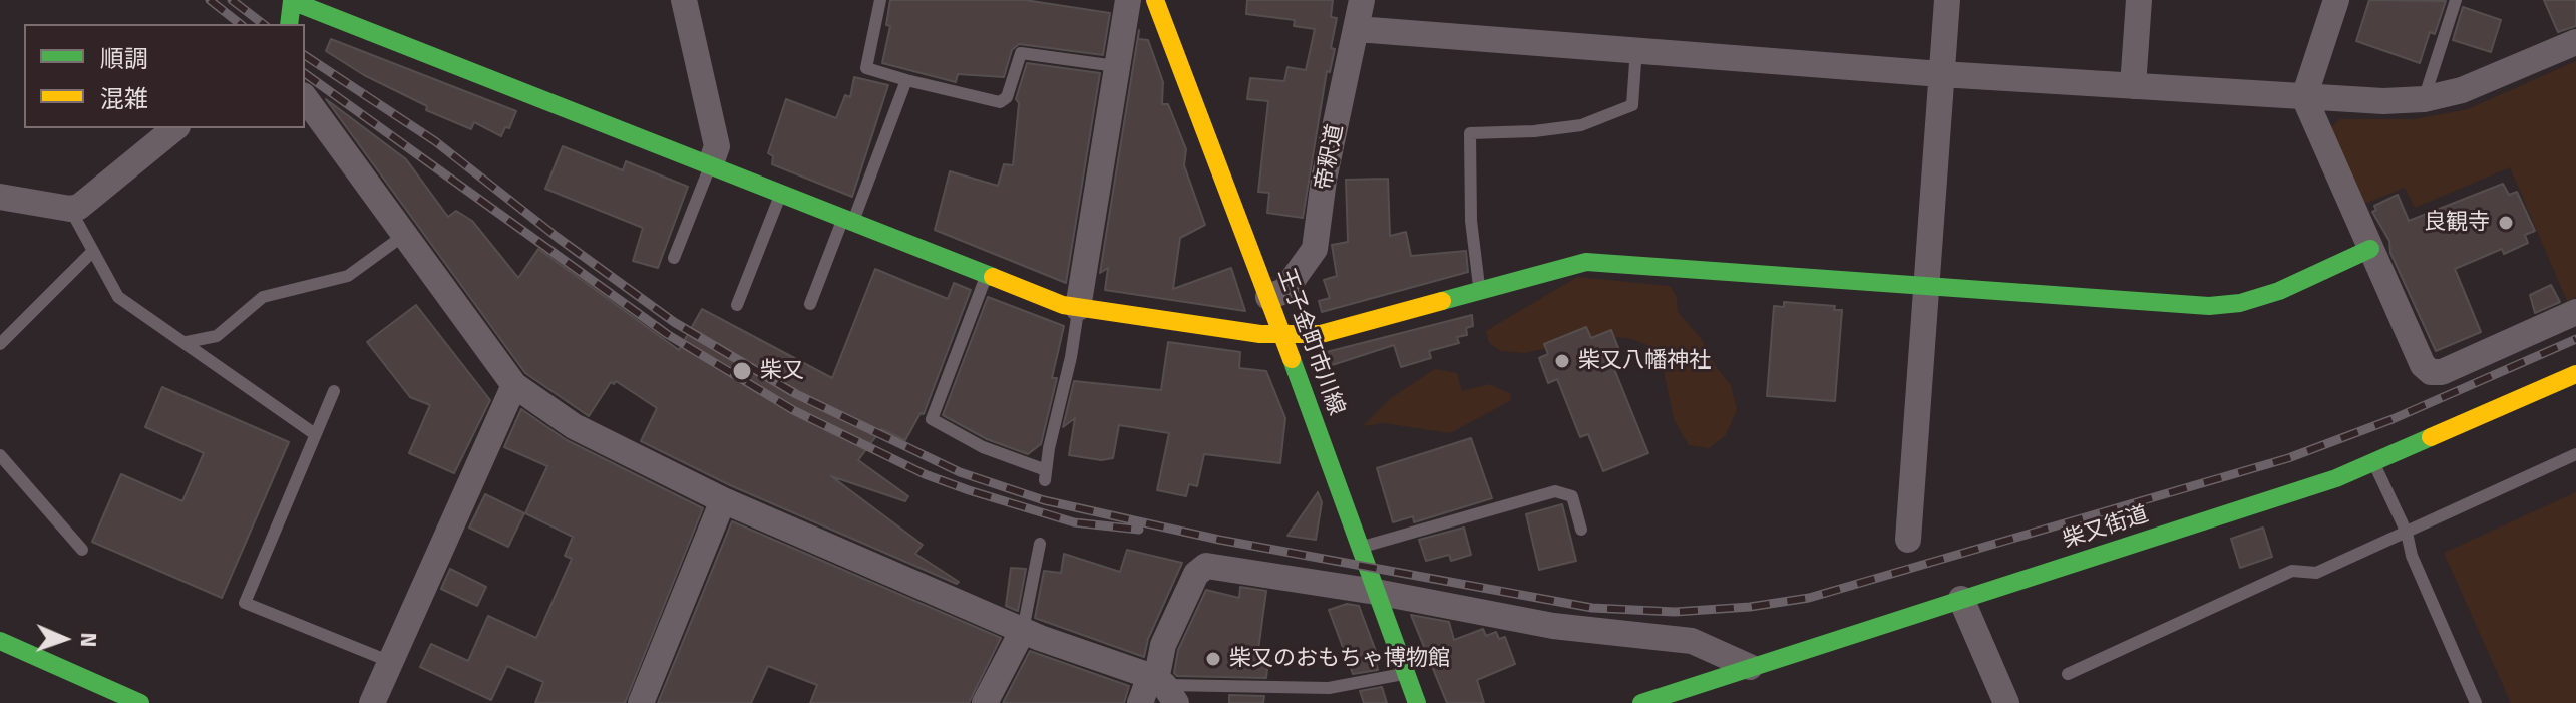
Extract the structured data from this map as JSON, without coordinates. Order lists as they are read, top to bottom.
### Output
{
  "streets": {
    "street": ["帝釈道", "王子金町市川線", "柴又街道"]
  },
  "crossings": [
    ["帝釈道", "王子金町市川線"]
  ],
  "places": [
    "良観寺",
    "柴又八幡神社",
    "柴又",
    "柴又のおもちゃ博物館"
  ],
  "legend": ["順調", "混雑"],
  "north": "right"
}
